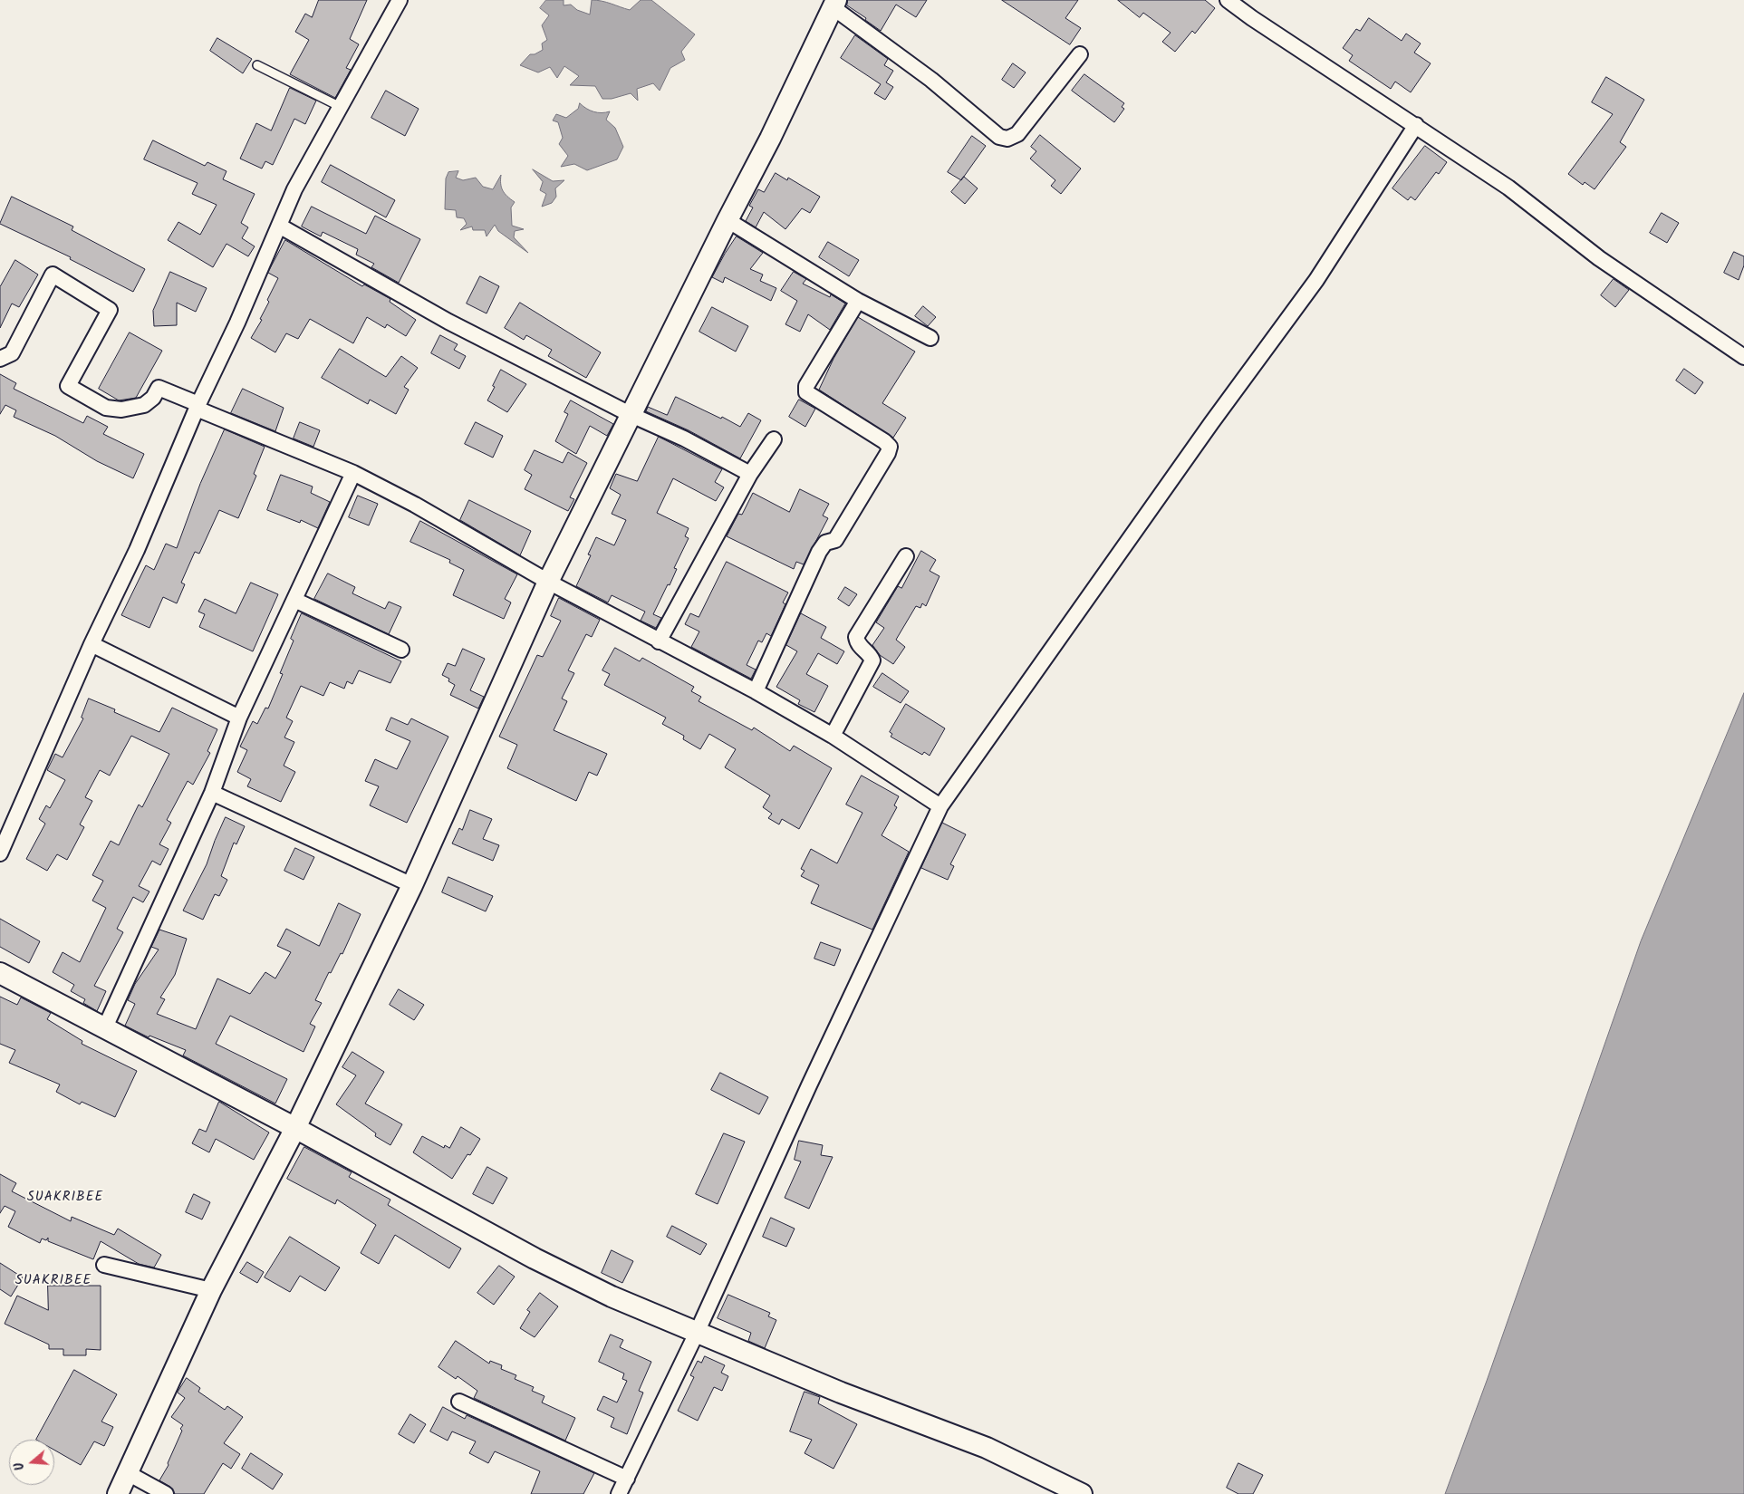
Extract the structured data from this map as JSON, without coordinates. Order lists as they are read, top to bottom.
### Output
{
  "districts": ["SUAKRIBEE", "SUAKRIBEE"],
  "north": "left"
}
